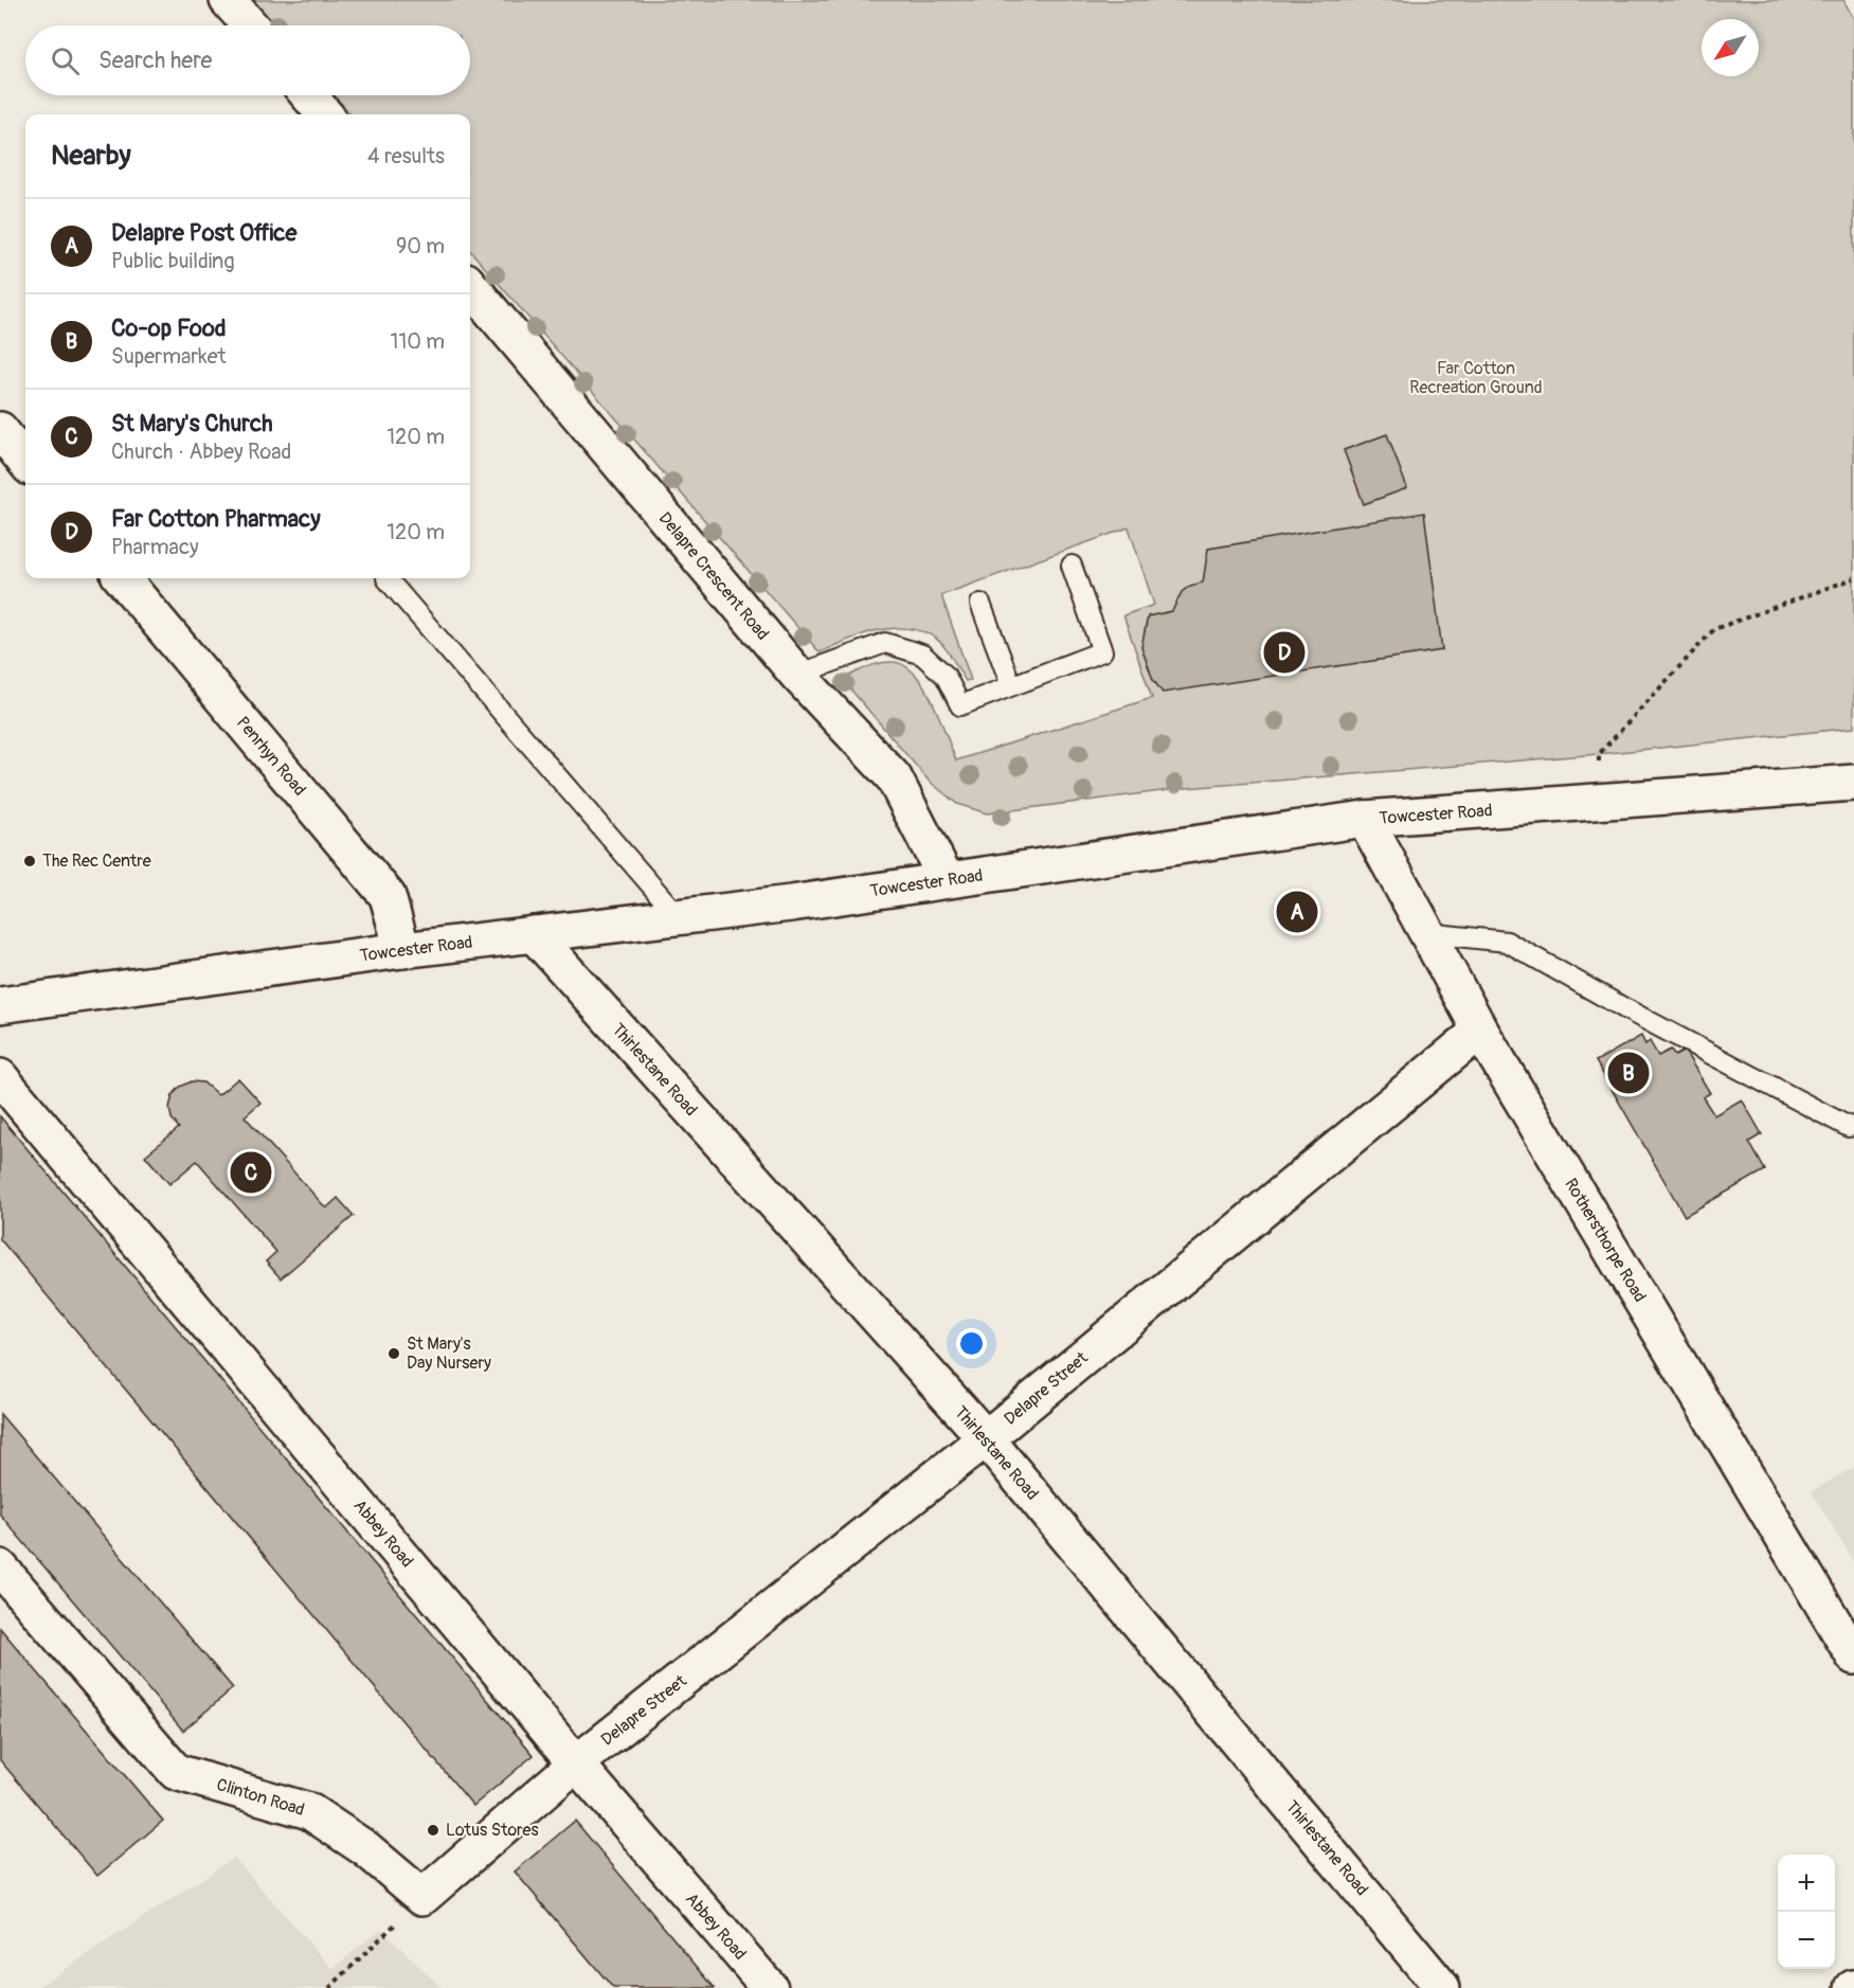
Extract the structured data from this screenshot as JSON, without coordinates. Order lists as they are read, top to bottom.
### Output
{
  "streets": {
    "street": [
      "Delapre Crescent Road",
      "Penrhyn Road",
      "Towcester Road",
      "Thirlestane Road",
      "Rothersthorpe Road",
      "Delapre Street",
      "Abbey Road",
      "Clinton Road"
    ]
  },
  "crossings": [
    ["Delapre Crescent Road", "Towcester Road"],
    ["Penrhyn Road", "Towcester Road"],
    ["Towcester Road", "Thirlestane Road"],
    ["Towcester Road", "Rothersthorpe Road"],
    ["Thirlestane Road", "Delapre Street"],
    ["Rothersthorpe Road", "Delapre Street"],
    ["Delapre Street", "Abbey Road"]
  ],
  "parks": ["Far Cotton Recreation Ground"],
  "places": ["The Rec Centre", "St Mary's Day Nursery", "Lotus Stores"],
  "north": "bottom left",
  "page": {
    "search": "Search here",
    "heading": ["Nearby", "4 results"],
    "list": [
      {
        "mark": "A",
        "name": "Delapre Post Office",
        "note": "Public building",
        "value": "90 m"
      },
      {
        "mark": "B",
        "name": "Co-op Food",
        "note": "Supermarket",
        "value": "110 m"
      },
      {
        "mark": "C",
        "name": "St Mary's Church",
        "note": "Church · Abbey Road",
        "value": "120 m"
      },
      {
        "mark": "D",
        "name": "Far Cotton Pharmacy",
        "note": "Pharmacy",
        "value": "120 m"
      }
    ],
    "pins": [
      "D",
      "A",
      "B",
      "C"
    ],
    "map_buttons": ["+", "−"]
  }
}
